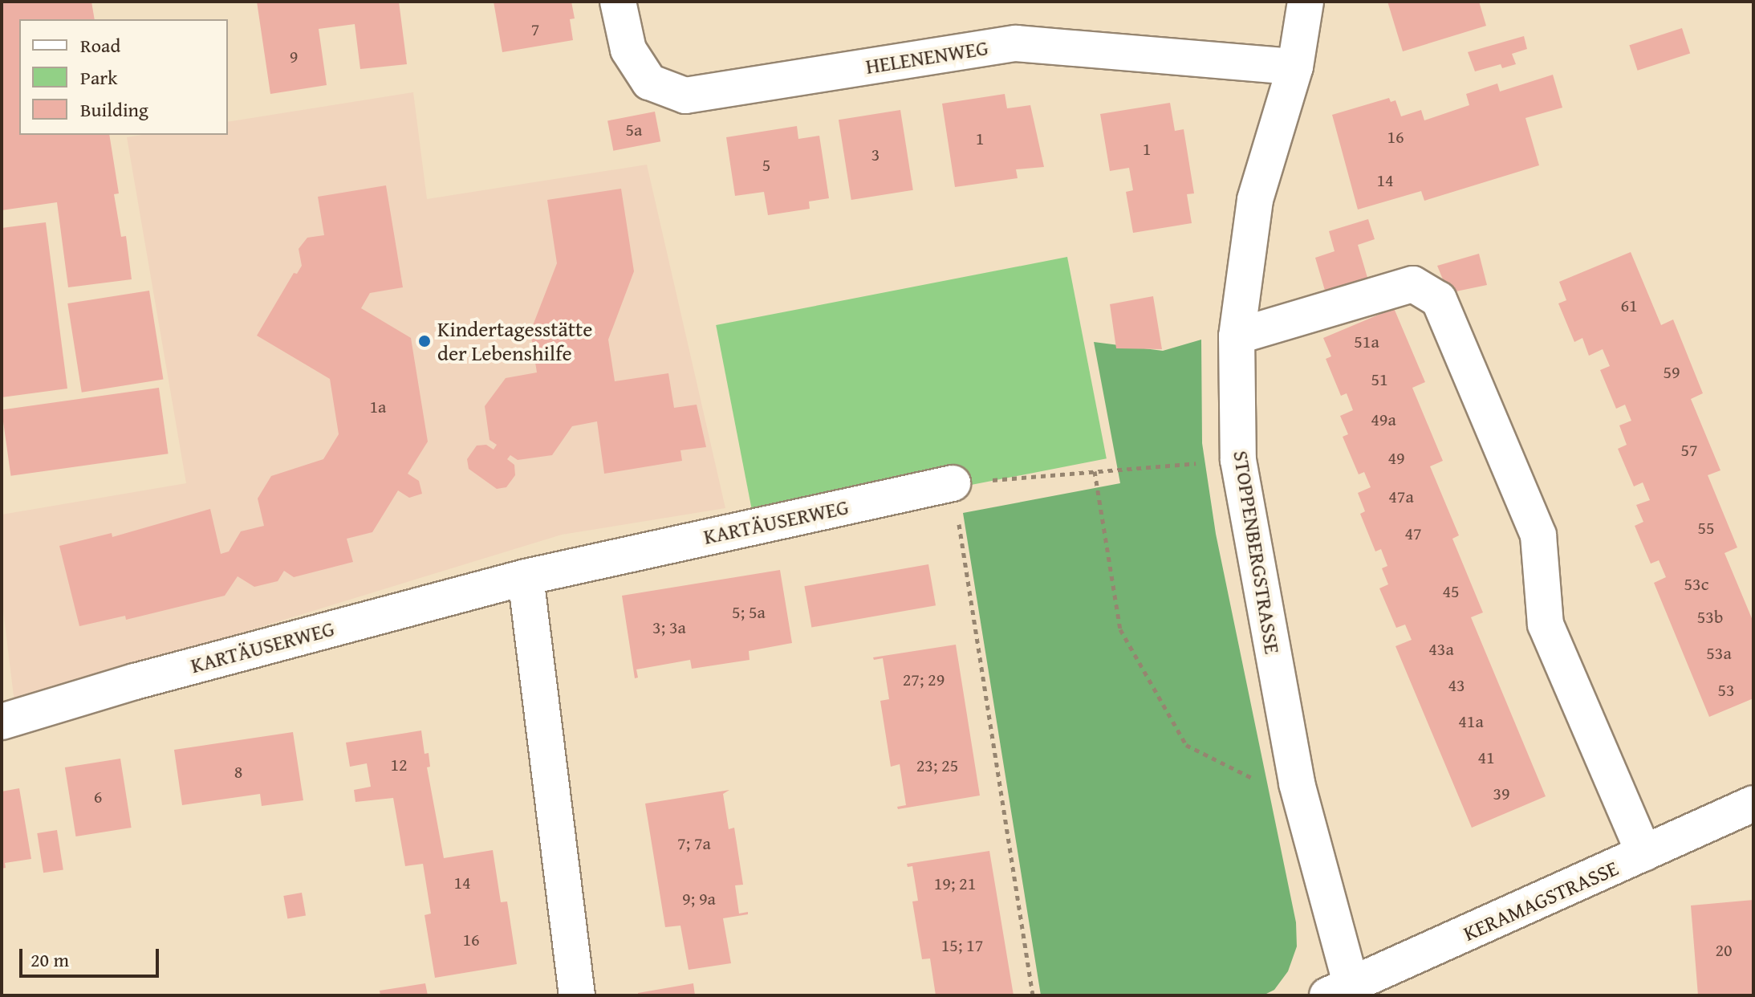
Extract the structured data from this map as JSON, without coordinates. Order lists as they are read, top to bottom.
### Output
{
  "streets": {
    "street": [
      "HELENENWEG",
      "KARTÄUSERWEG",
      "STOPPENBERGSTRASSE",
      "KERAMAGSTRASSE"
    ]
  },
  "crossings": [
    ["HELENENWEG", "STOPPENBERGSTRASSE"],
    ["STOPPENBERGSTRASSE", "KERAMAGSTRASSE"]
  ],
  "places": ["Kindertagesstätte der Lebenshilfe"],
  "house_numbers": [
    "7",
    "9",
    "5a",
    "16",
    "1",
    "1",
    "3",
    "5",
    "14",
    "61",
    "51a",
    "59",
    "51",
    "1a",
    "49a",
    "57",
    "49",
    "47a",
    "55",
    "47",
    "53c",
    "45",
    "5; 5a",
    "53b",
    "3; 3a",
    "43a",
    "53a",
    "27; 29",
    "43",
    "53",
    "41a",
    "41",
    "12",
    "23; 25",
    "8",
    "39",
    "6",
    "7; 7a",
    "14",
    "19; 21",
    "9; 9a",
    "16",
    "15; 17",
    "20"
  ],
  "legend": ["Road", "Park", "Building"],
  "scale_bar": "20 m"
}
